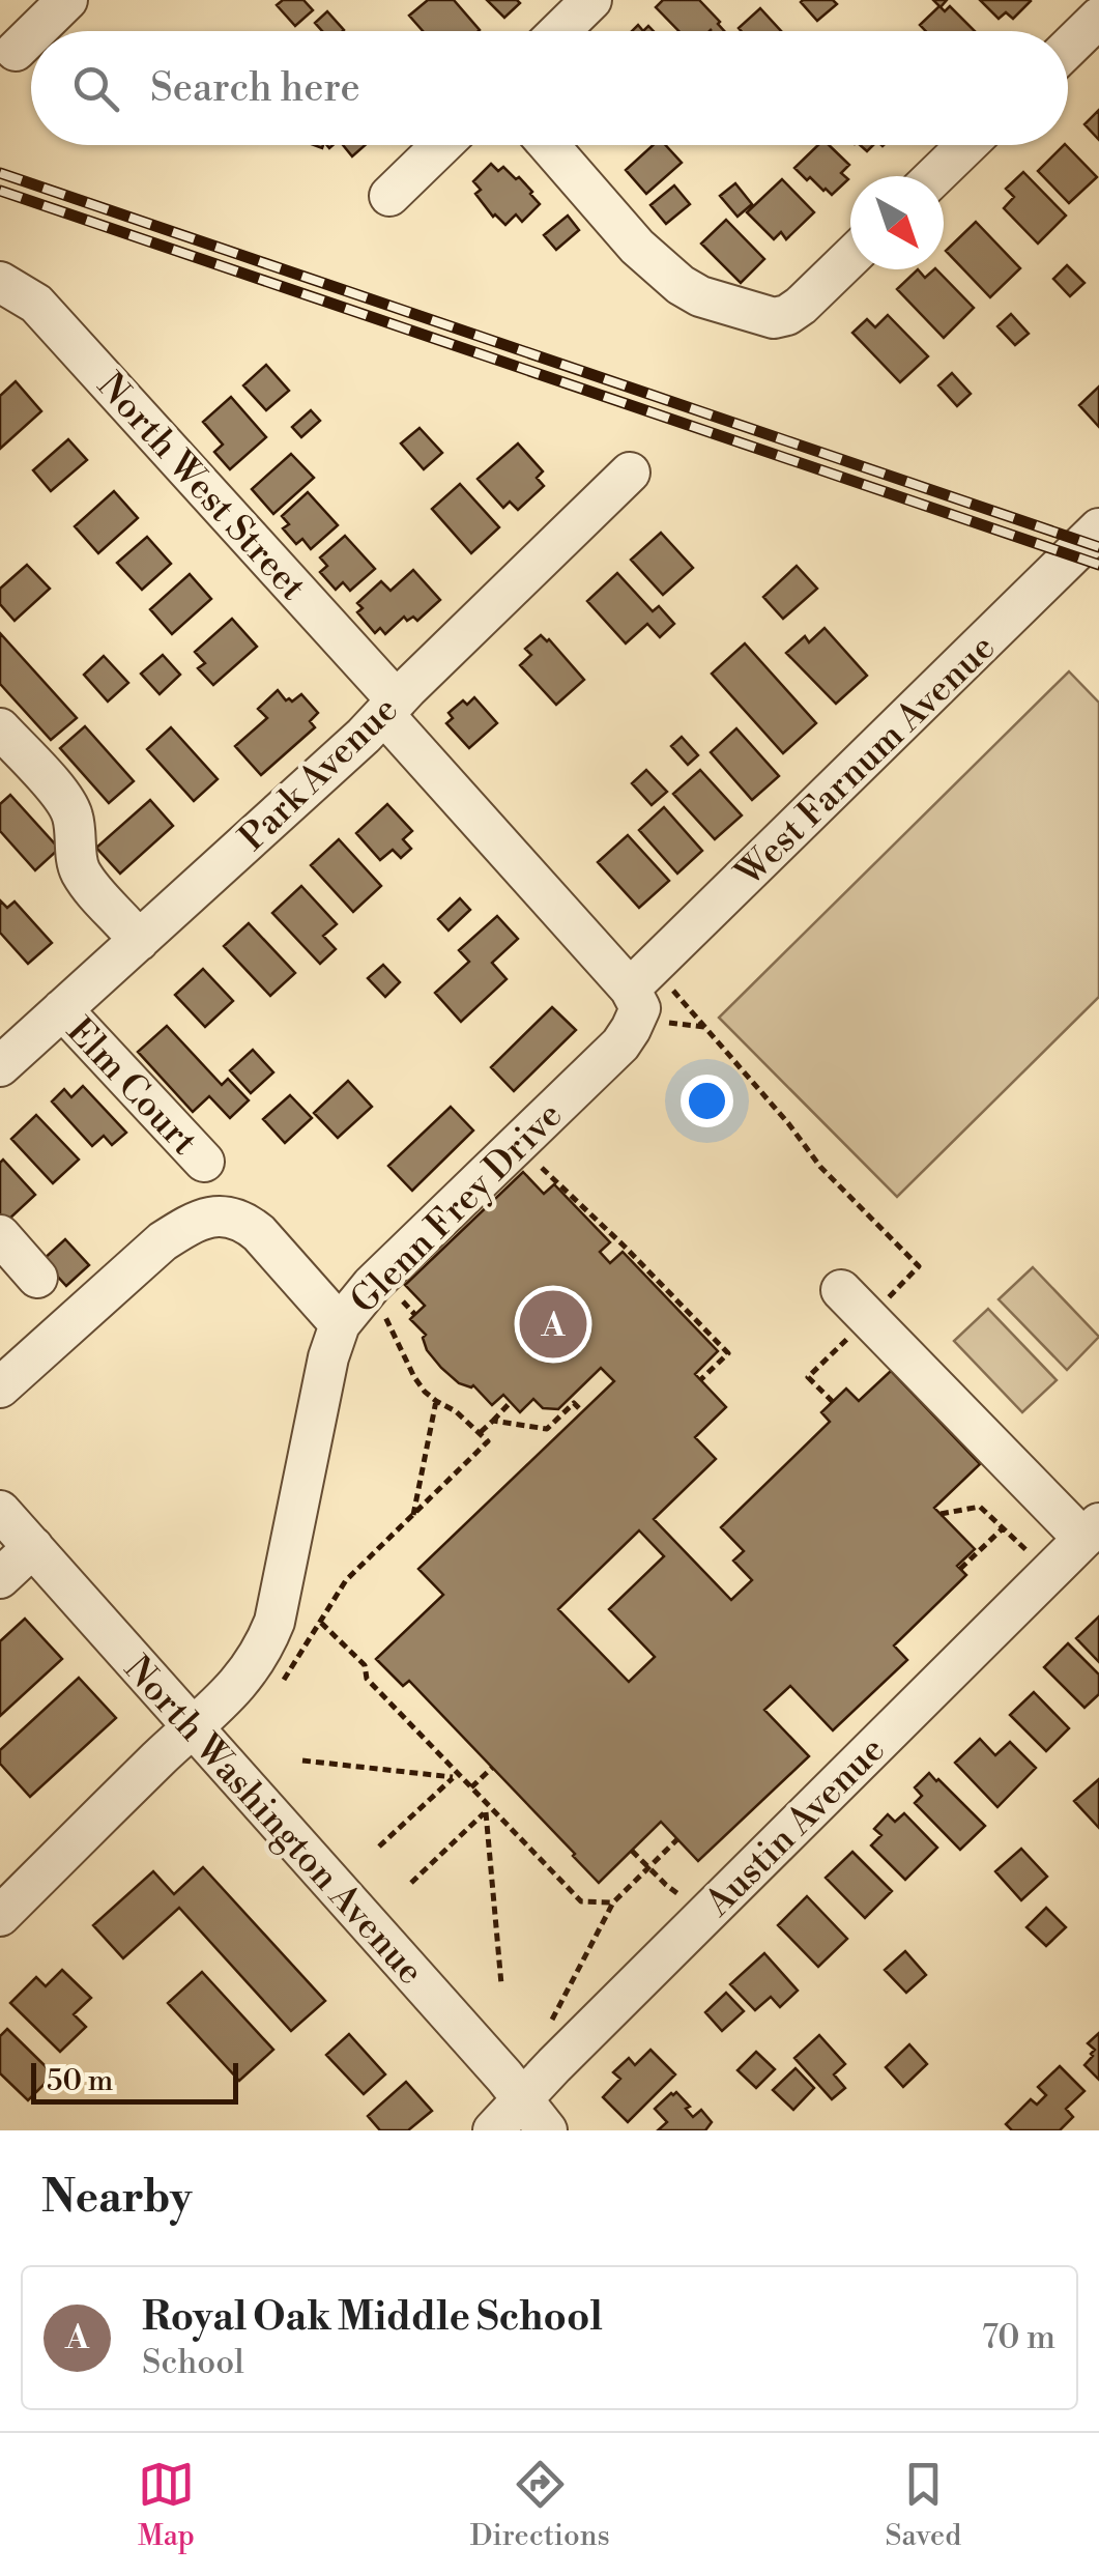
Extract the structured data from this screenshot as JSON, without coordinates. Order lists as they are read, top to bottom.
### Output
{
  "streets": {
    "street": [
      "North West Street",
      "West Farnum Avenue",
      "Park Avenue",
      "Elm Court",
      "Glenn Frey Drive",
      "North Washington Avenue",
      "Austin Avenue"
    ]
  },
  "crossings": [
    ["North West Street", "West Farnum Avenue"],
    ["North West Street", "Park Avenue"],
    ["North West Street", "Glenn Frey Drive"],
    ["West Farnum Avenue", "Glenn Frey Drive"],
    ["Park Avenue", "Elm Court"],
    ["Glenn Frey Drive", "North Washington Avenue"],
    ["North Washington Avenue", "Austin Avenue"]
  ],
  "scale_bar": "50 m",
  "north": "bottom right",
  "page": {
    "search": "Search here",
    "pins": "A",
    "scale": "50 m",
    "heading": "Nearby",
    "list": [
      {
        "mark": "A",
        "name": "Royal Oak Middle School",
        "note": "School",
        "value": "70 m"
      }
    ],
    "nav": ["Map", "Directions", "Saved"]
  }
}
